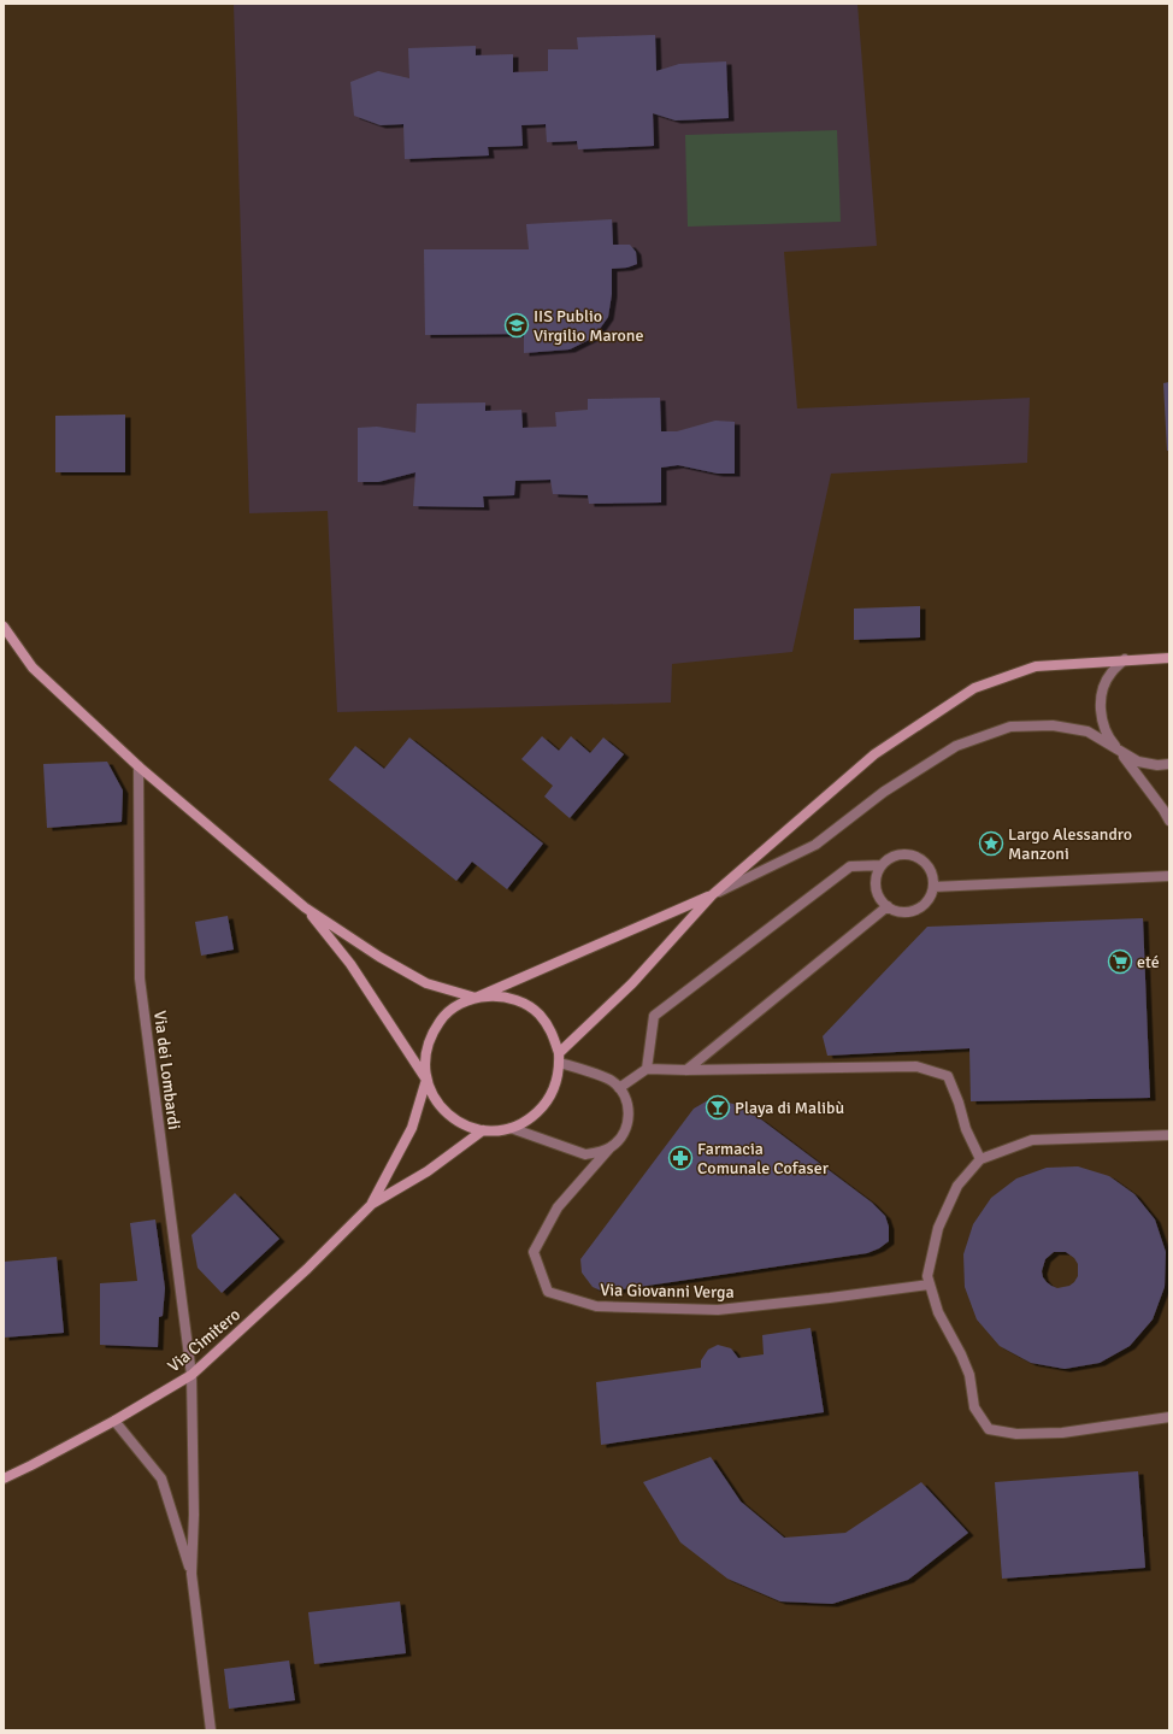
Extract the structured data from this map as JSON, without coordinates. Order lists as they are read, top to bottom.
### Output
{
  "streets": {
    "main road": ["Via Cimitero"],
    "street": ["Via dei Lombardi", "Via Giovanni Verga"]
  },
  "crossings": [
    ["Via dei Lombardi", "Via Cimitero"]
  ],
  "places": {
    "school or university": ["IIS Publio Virgilio Marone"],
    "place": ["Largo Alessandro Manzoni"],
    "supermarket": ["eté"],
    "bar": ["Playa di Malibù"],
    "pharmacy": ["Farmacia Comunale Cofaser"]
  }
}
